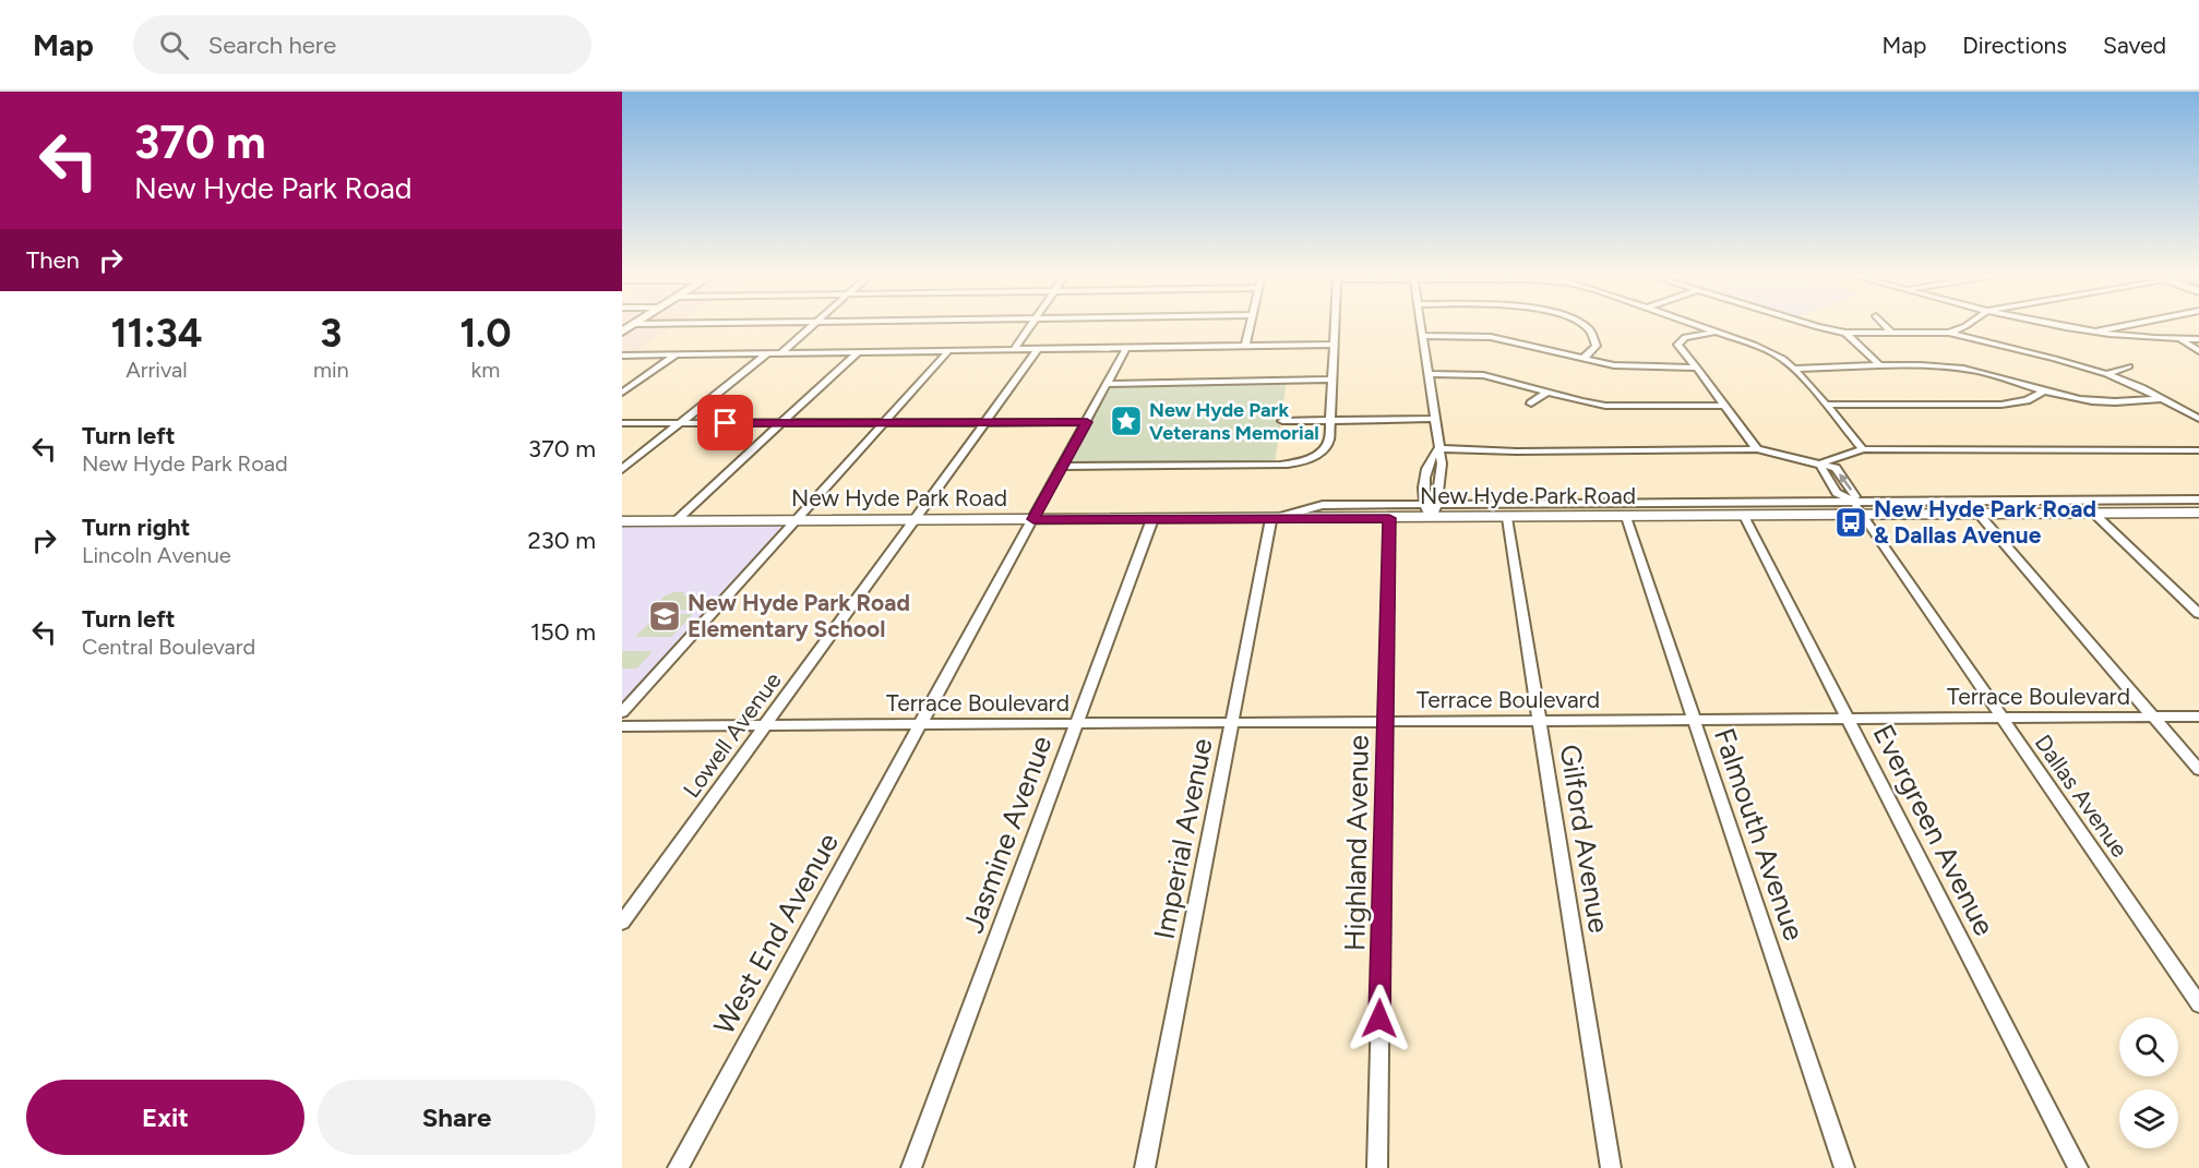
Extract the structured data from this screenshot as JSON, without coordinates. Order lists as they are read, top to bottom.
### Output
{
  "streets": {
    "main road": ["New Hyde Park Road"],
    "street": [
      "Terrace Boulevard",
      "Lowell Avenue",
      "Dallas Avenue",
      "Evergreen Avenue",
      "Jasmine Avenue",
      "Falmouth Avenue",
      "Imperial Avenue",
      "Gilford Avenue",
      "Highland Avenue",
      "West End Avenue"
    ]
  },
  "crossings": [
    ["New Hyde Park Road", "Lowell Avenue"],
    ["New Hyde Park Road", "Dallas Avenue"],
    ["New Hyde Park Road", "Evergreen Avenue"],
    ["New Hyde Park Road", "Jasmine Avenue"],
    ["New Hyde Park Road", "Falmouth Avenue"],
    ["New Hyde Park Road", "Imperial Avenue"],
    ["New Hyde Park Road", "Gilford Avenue"],
    ["New Hyde Park Road", "Highland Avenue"],
    ["New Hyde Park Road", "West End Avenue"],
    ["Terrace Boulevard", "Lowell Avenue"],
    ["Terrace Boulevard", "Dallas Avenue"],
    ["Terrace Boulevard", "Evergreen Avenue"],
    ["Terrace Boulevard", "Jasmine Avenue"],
    ["Terrace Boulevard", "Falmouth Avenue"],
    ["Terrace Boulevard", "Imperial Avenue"],
    ["Terrace Boulevard", "Gilford Avenue"],
    ["Terrace Boulevard", "Highland Avenue"],
    ["Terrace Boulevard", "West End Avenue"]
  ],
  "places": {
    "place": ["New Hyde Park Veterans Memorial"],
    "bus stop": ["New Hyde Park Road & Dallas Avenue"],
    "school or university": ["New Hyde Park Road Elementary School"]
  },
  "page": {
    "header": "Map",
    "search": "Search here",
    "nav": ["Map", "Directions", "Saved"],
    "turn": ["370 m", "New Hyde Park Road"],
    "then": "Then",
    "eta": [
      "11:34",
      "Arrival",
      "3",
      "min",
      "1.0",
      "km"
    ],
    "list": [
      {
        "name": "Turn left",
        "note": "New Hyde Park Road",
        "value": "370 m"
      },
      {
        "name": "Turn right",
        "note": "Lincoln Avenue",
        "value": "230 m"
      },
      {
        "name": "Turn left",
        "note": "Central Boulevard",
        "value": "150 m"
      }
    ],
    "buttons": ["Exit", "Share"]
  }
}
